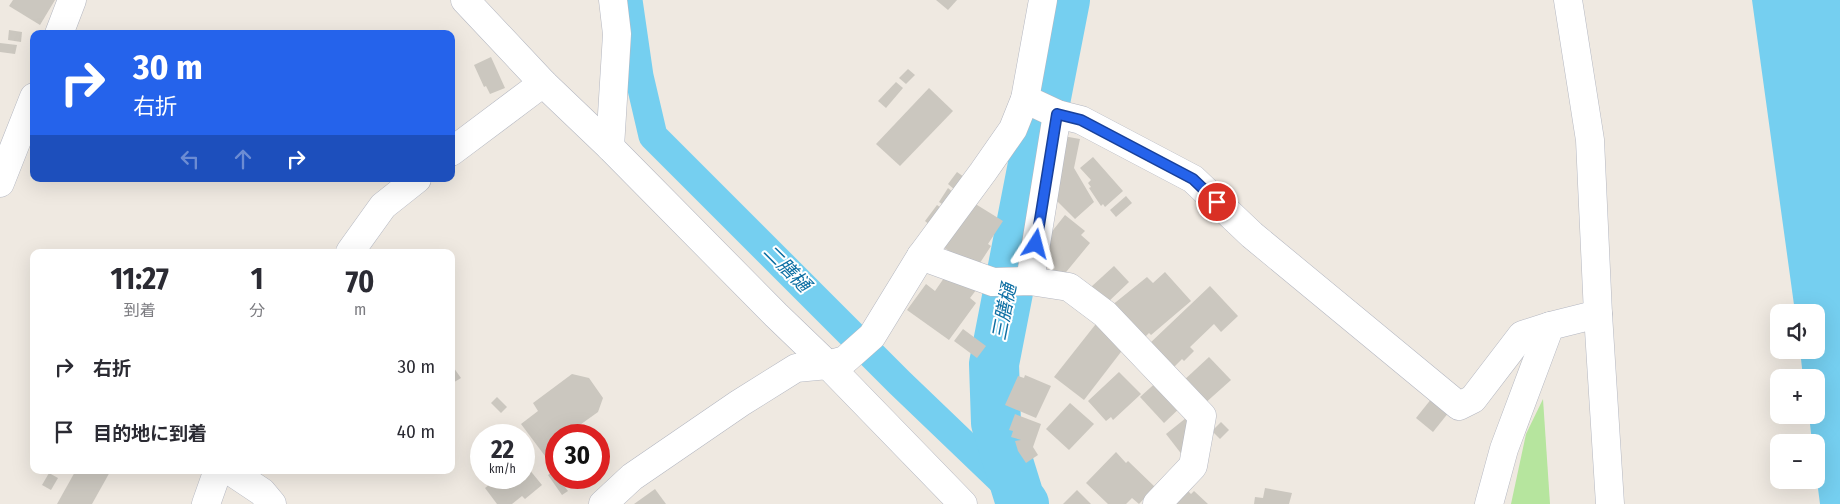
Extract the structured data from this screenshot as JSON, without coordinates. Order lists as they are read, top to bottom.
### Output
{
  "water": ["二膳樋", "三膳樋"],
  "page": {
    "turn": ["30 m", "右折"],
    "eta": [
      "11:27",
      "到着",
      "1",
      "分",
      "70",
      "m"
    ],
    "map_buttons": ["+", "−"],
    "list": [
      {
        "name": "右折",
        "value": "30 m"
      },
      {
        "name": "目的地に到着",
        "value": "40 m"
      }
    ],
    "speed": "22 km/h",
    "limit": "30"
  }
}
